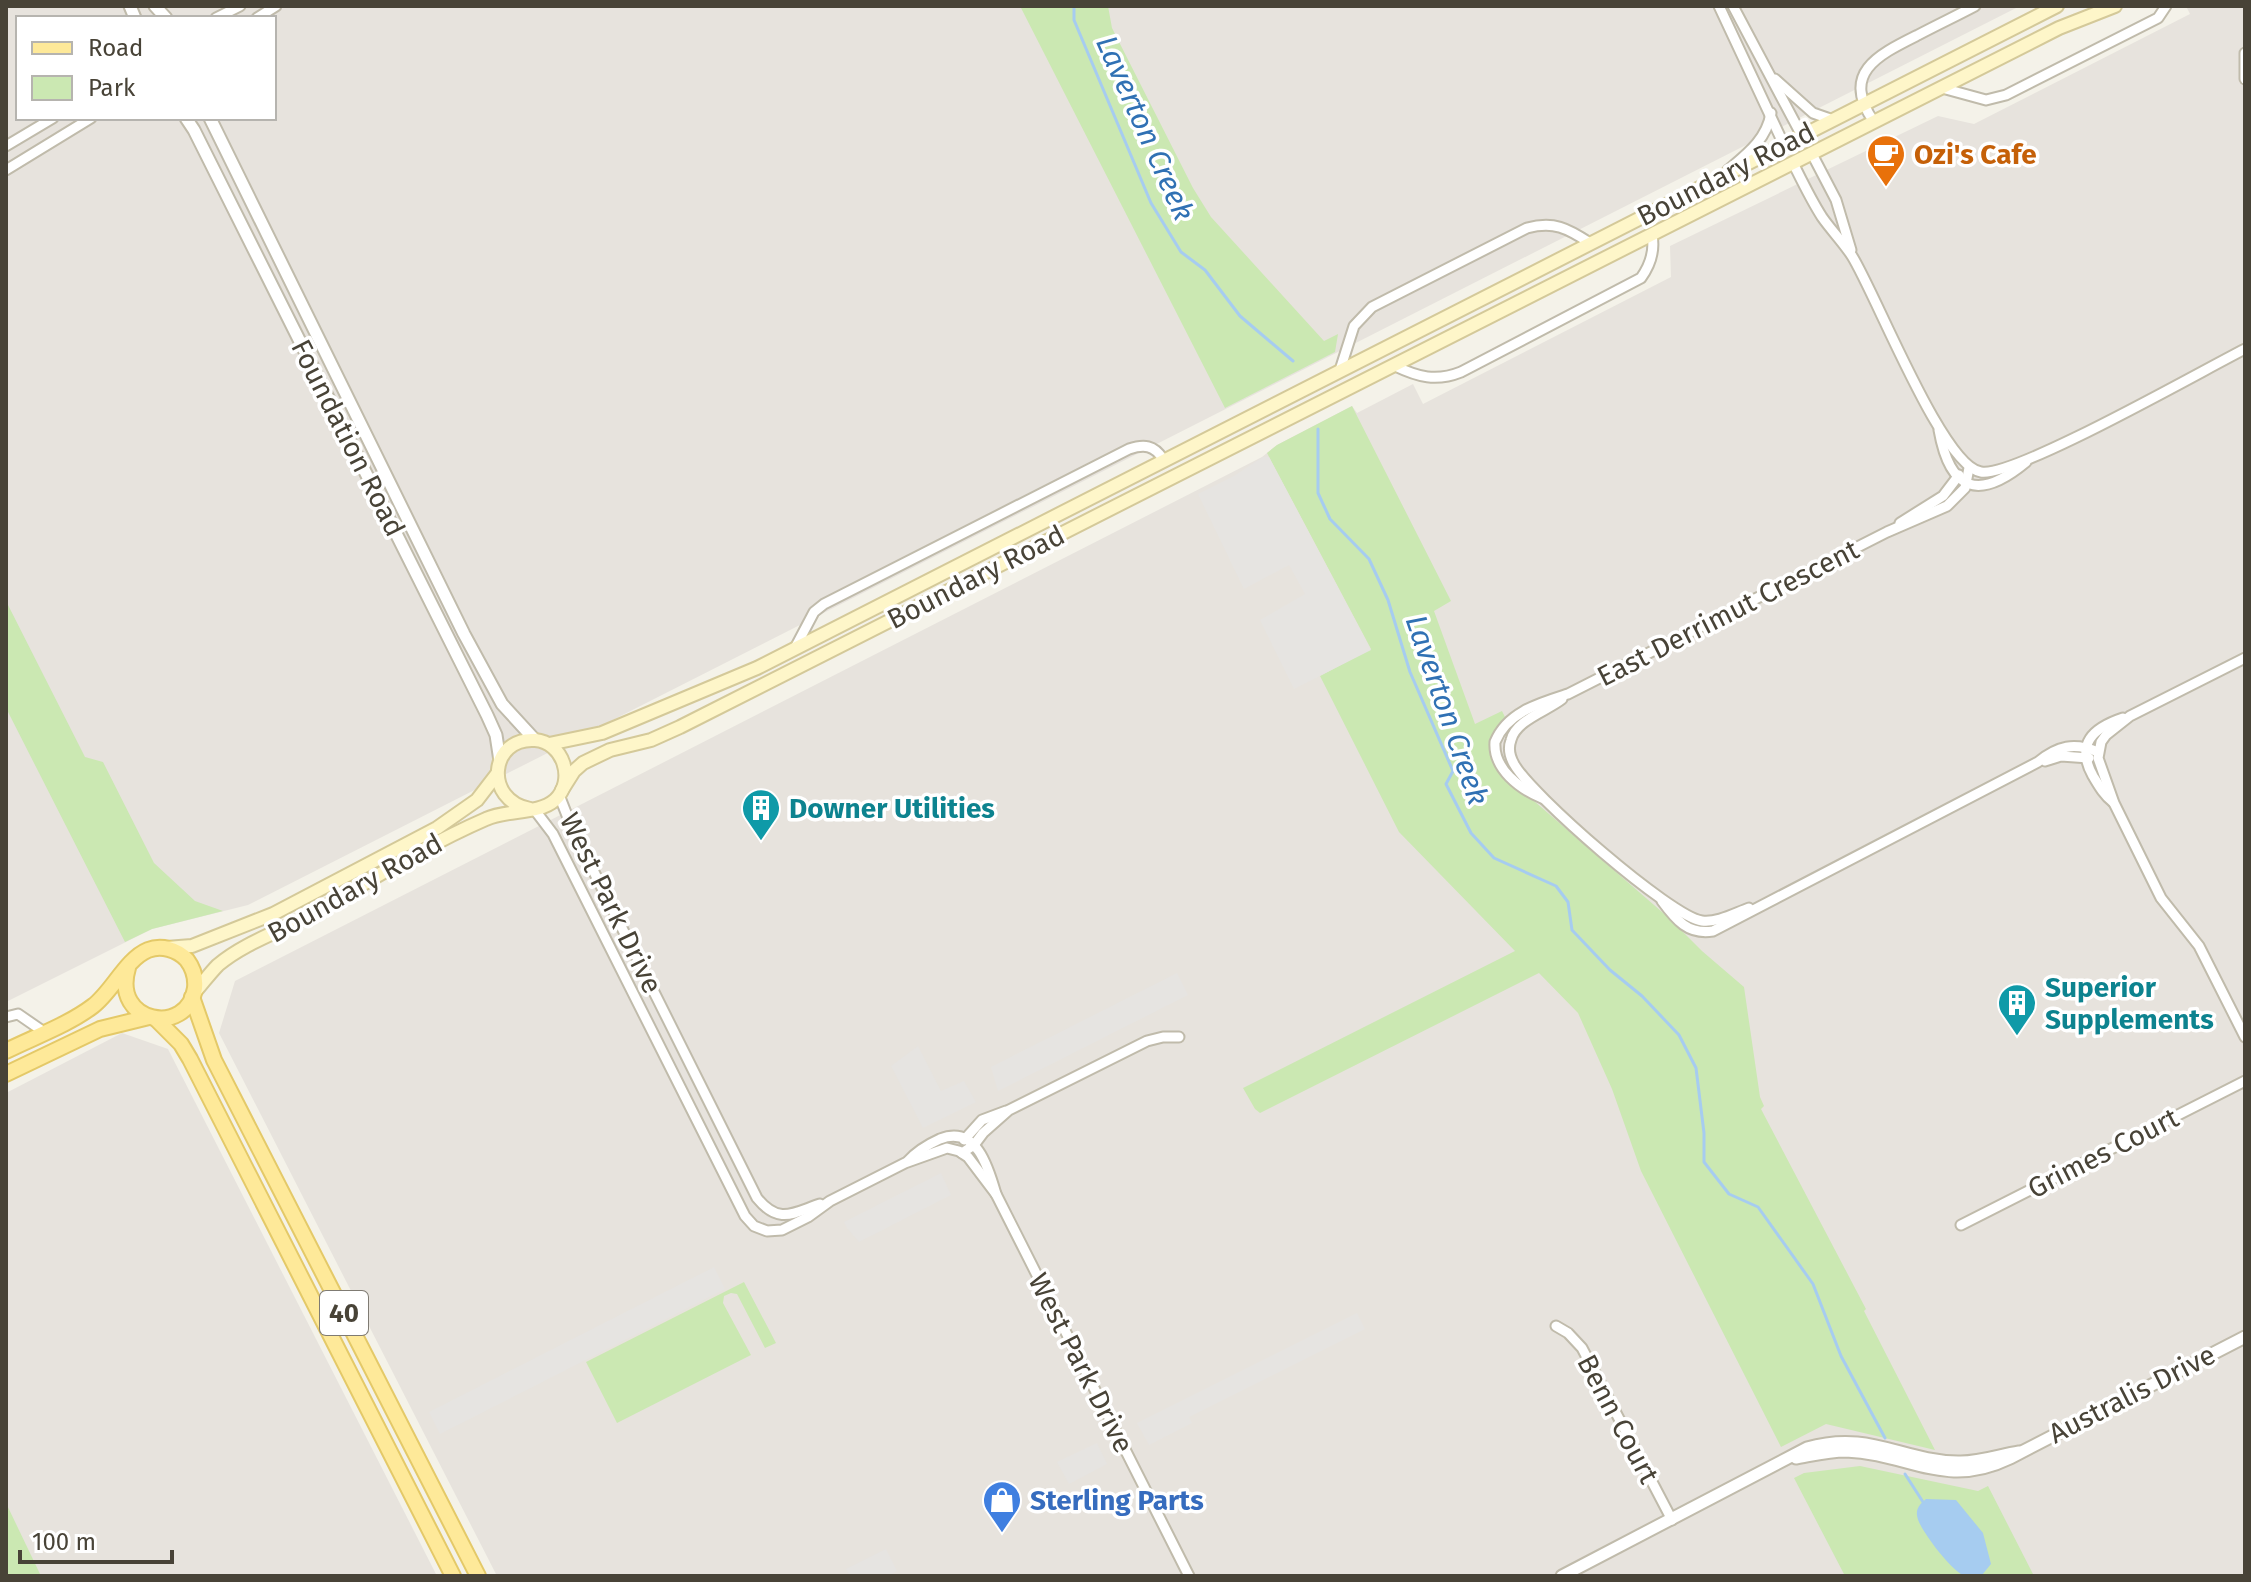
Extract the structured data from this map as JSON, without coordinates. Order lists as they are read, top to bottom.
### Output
{
  "streets": {
    "main road": ["Boundary Road", "40"],
    "street": [
      "Foundation Road",
      "East Derrimut Crescent",
      "West Park Drive",
      "Grimes Court",
      "Australis Drive",
      "Benn Court"
    ]
  },
  "crossings": [
    ["Boundary Road", "Foundation Road"],
    ["Boundary Road", "West Park Drive"],
    ["Boundary Road", "40"],
    ["Foundation Road", "West Park Drive"],
    ["Australis Drive", "Benn Court"]
  ],
  "water": ["Laverton Creek"],
  "places": {
    "cafe": ["Ozi's Cafe"],
    "building": ["Downer Utilities", "Superior Supplements"],
    "shop": ["Sterling Parts"]
  },
  "legend": ["Road", "Park"],
  "scale_bar": "100 m"
}
